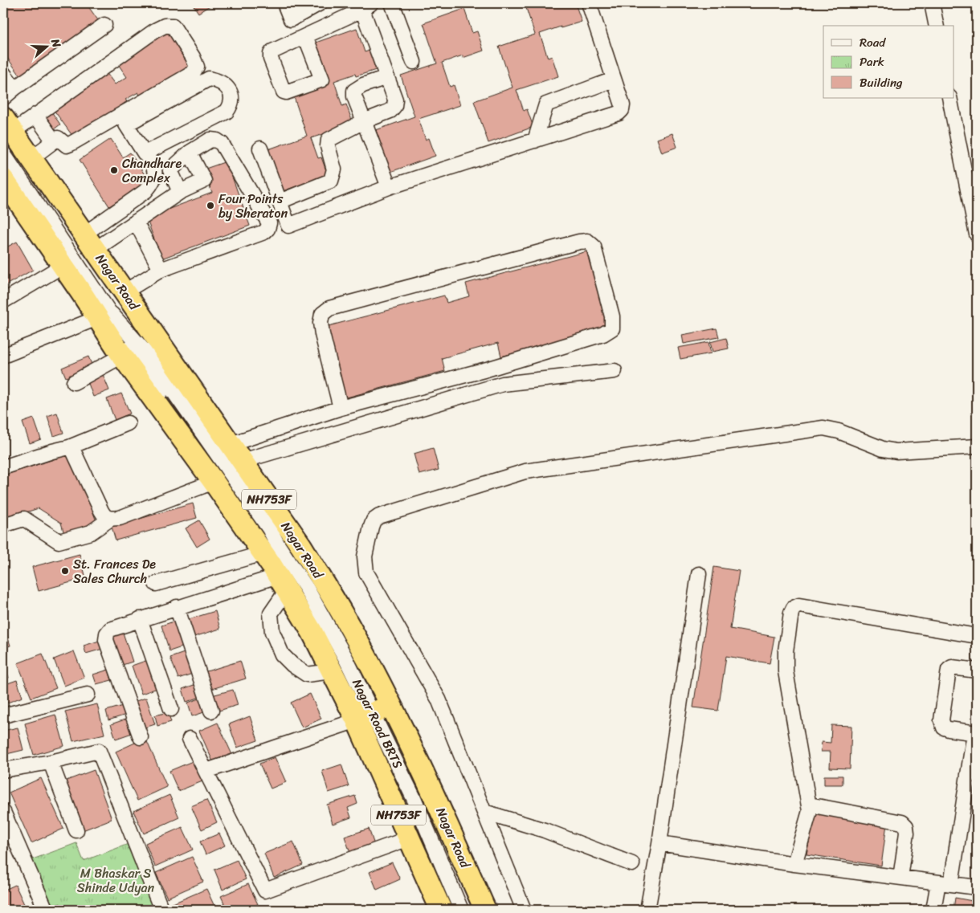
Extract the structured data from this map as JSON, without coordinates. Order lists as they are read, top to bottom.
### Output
{
  "streets": {
    "highway": ["Nagar Road", "NH753F"],
    "street": ["Nagar Road BRTS"]
  },
  "crossings": [
    ["Nagar Road", "Nagar Road BRTS"]
  ],
  "parks": ["M Bhaskar S Shinde Udyan"],
  "places": ["Chandhare Complex", "Four Points by Sheraton", "St. Frances De Sales Church"],
  "legend": ["Road", "Park", "Building"],
  "north": "right"
}
